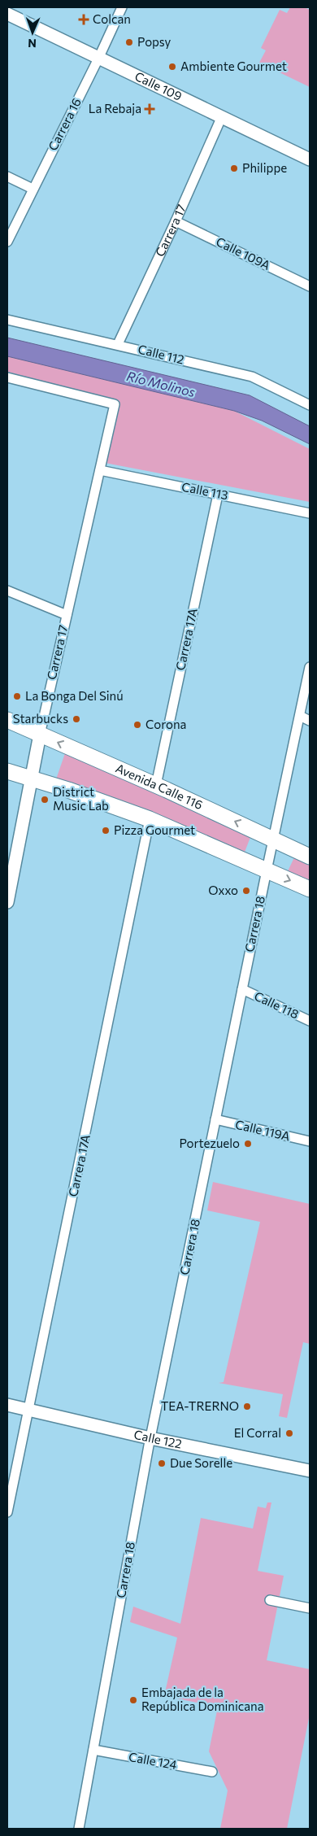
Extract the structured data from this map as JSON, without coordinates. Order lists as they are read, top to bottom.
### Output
{
  "streets": {
    "main road": ["Avenida Calle 116"],
    "street": [
      "Calle 109",
      "Carrera 16",
      "Carrera 17",
      "Calle 109A",
      "Calle 112",
      "Calle 113",
      "Carrera 17A",
      "Carrera 18",
      "Calle 118",
      "Calle 119A",
      "Calle 122",
      "Calle 124"
    ]
  },
  "crossings": [
    ["Calle 109", "Carrera 16"],
    ["Calle 109", "Carrera 17"],
    ["Carrera 17", "Calle 109A"],
    ["Carrera 17", "Calle 112"],
    ["Carrera 17", "Calle 113"],
    ["Carrera 17", "Avenida Calle 116"],
    ["Calle 113", "Carrera 17A"],
    ["Carrera 17A", "Avenida Calle 116"],
    ["Carrera 17A", "Calle 122"],
    ["Avenida Calle 116", "Carrera 18"],
    ["Carrera 18", "Calle 118"],
    ["Carrera 18", "Calle 119A"],
    ["Carrera 18", "Calle 122"],
    ["Carrera 18", "Calle 124"]
  ],
  "water": ["Río Molinos"],
  "places": {
    "health": ["Colcan", "La Rebaja"],
    "other": [
      "Popsy",
      "Ambiente Gourmet",
      "Philippe",
      "La Bonga Del Sinú",
      "Starbucks",
      "Corona",
      "District Music Lab",
      "Pizza Gourmet",
      "Oxxo",
      "Portezuelo",
      "TEA-TRERNO",
      "El Corral",
      "Due Sorelle",
      "Embajada de la República Dominicana"
    ]
  },
  "north": "bottom"
}
